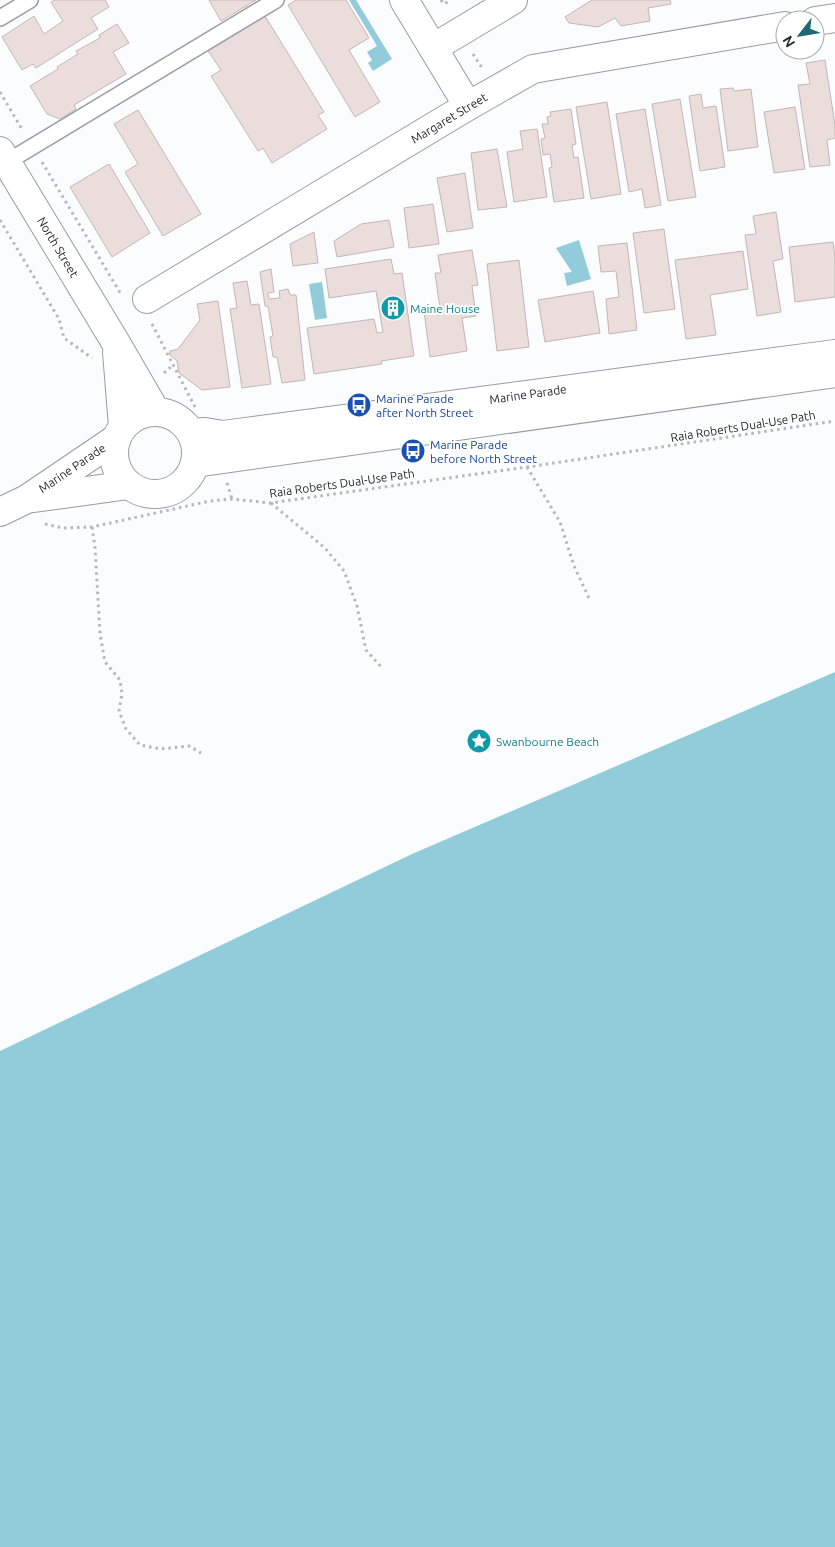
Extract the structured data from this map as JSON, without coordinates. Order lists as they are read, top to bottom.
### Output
{
  "streets": {
    "street": ["Margaret Street", "North Street", "Marine Parade"],
    "path": ["Raia Roberts Dual-Use Path"]
  },
  "crossings": [
    ["North Street", "Marine Parade"],
    ["Marine Parade", "Raia Roberts Dual-Use Path"]
  ],
  "places": {
    "building": ["Maine House"],
    "bus stop": ["Marine Parade after North Street", "Marine Parade before North Street"],
    "place": ["Swanbourne Beach"]
  },
  "north": "bottom left"
}
